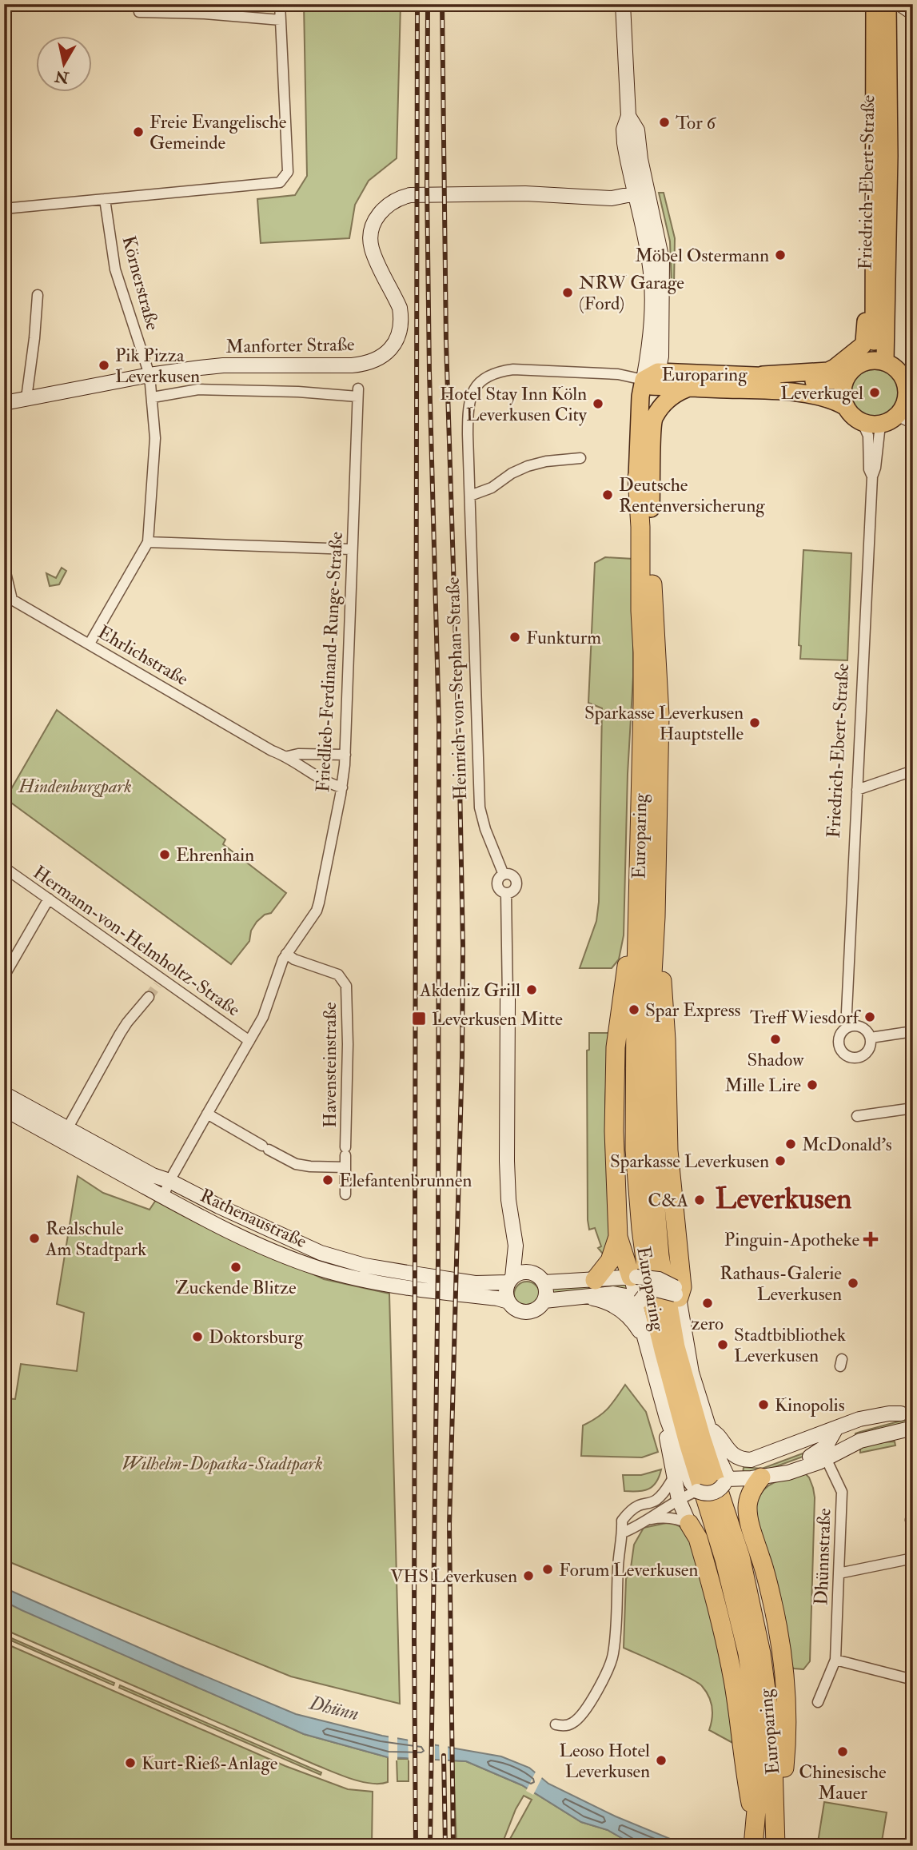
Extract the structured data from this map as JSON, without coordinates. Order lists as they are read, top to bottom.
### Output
{
  "streets": {
    "highway": ["Europaring"],
    "main road": [
      "Friedrich-Ebert-Straße",
      "Manforter Straße",
      "Heinrich-von-Stephan-Straße",
      "Rathenaustraße"
    ],
    "street": [
      "Körnerstraße",
      "Ehrlichstraße",
      "Friedlieb-Ferdinand-Runge-Straße",
      "Hermann-von-Helmholtz-Straße",
      "Havensteinstraße",
      "Dhünnstraße"
    ]
  },
  "crossings": [
    ["Friedrich-Ebert-Straße", "Europaring"],
    ["Körnerstraße", "Manforter Straße"],
    ["Körnerstraße", "Friedlieb-Ferdinand-Runge-Straße"],
    ["Europaring", "Heinrich-von-Stephan-Straße"],
    ["Ehrlichstraße", "Friedlieb-Ferdinand-Runge-Straße"],
    ["Friedlieb-Ferdinand-Runge-Straße", "Hermann-von-Helmholtz-Straße"],
    ["Friedlieb-Ferdinand-Runge-Straße", "Havensteinstraße"],
    ["Friedlieb-Ferdinand-Runge-Straße", "Rathenaustraße"],
    ["Heinrich-von-Stephan-Straße", "Rathenaustraße"]
  ],
  "districts": ["Leverkusen"],
  "water": ["Dhünn"],
  "parks": ["Hindenburgpark", "Wilhelm-Dopatka-Stadtpark"],
  "places": {
    "other": [
      "Tor 6",
      "Freie Evangelische Gemeinde",
      "Möbel Ostermann",
      "NRW Garage (Ford)",
      "Pik Pizza Leverkusen",
      "Leverkugel",
      "Hotel Stay Inn Köln Leverkusen City",
      "Deutsche Rentenversicherung",
      "Funkturm",
      "Sparkasse Leverkusen Hauptstelle",
      "Ehrenhain",
      "Akdeniz Grill",
      "Spar Express",
      "Treff Wiesdorf",
      "Shadow",
      "Mille Lire",
      "McDonald's",
      "Sparkasse Leverkusen",
      "Elefantenbrunnen",
      "C&A",
      "Realschule Am Stadtpark",
      "Zuckende Blitze",
      "Rathaus-Galerie Leverkusen",
      "zero",
      "Doktorsburg",
      "Stadtbibliothek Leverkusen",
      "Kinopolis",
      "Forum Leverkusen",
      "VHS Leverkusen",
      "Chinesische Mauer",
      "Leoso Hotel Leverkusen",
      "Kurt-Rieß-Anlage"
    ],
    "transit": ["Leverkusen Mitte"],
    "health": ["Pinguin-Apotheke"]
  },
  "north": "bottom"
}
